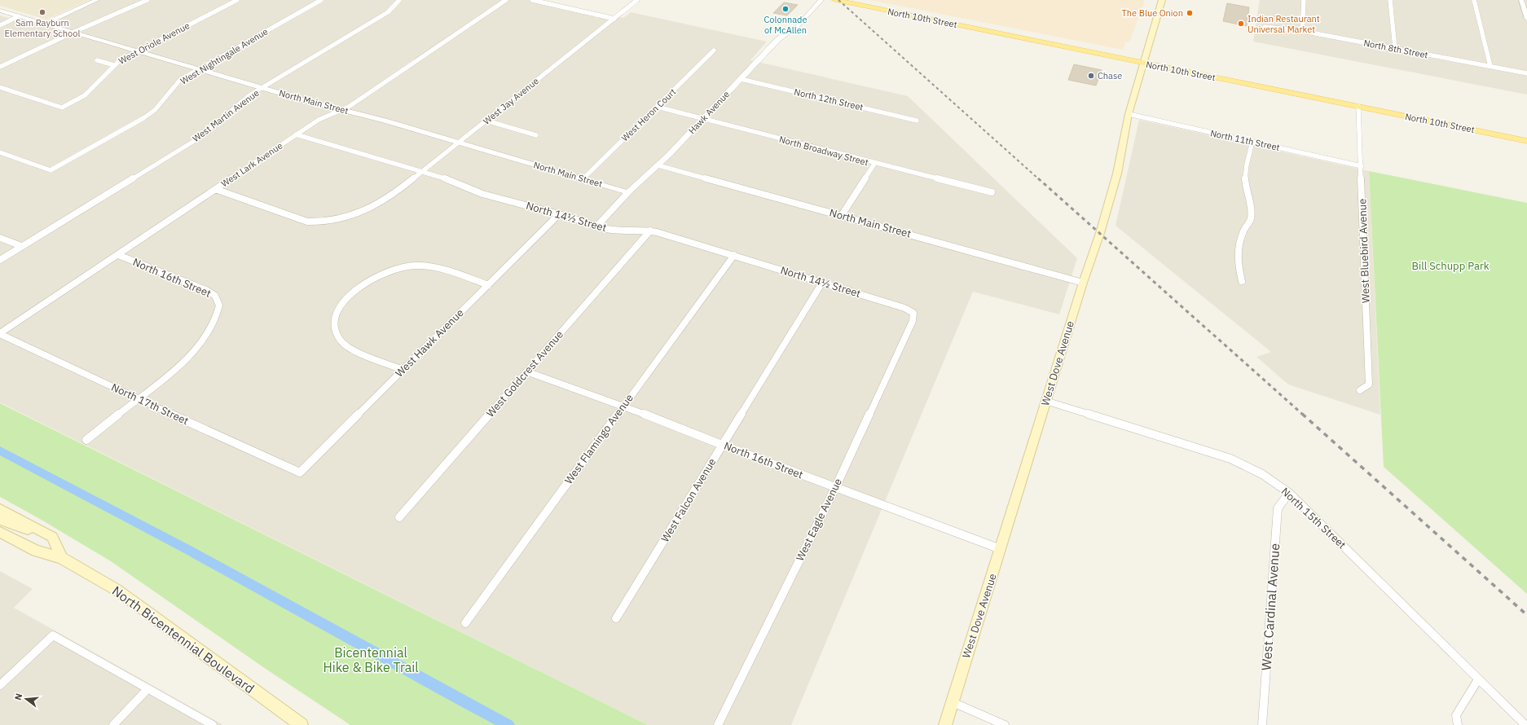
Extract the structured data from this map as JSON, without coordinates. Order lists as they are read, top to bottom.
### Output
{
  "streets": {
    "main road": ["North 10th Street", "West Dove Avenue", "North Bicentennial Boulevard"],
    "street": [
      "West Oriole Avenue",
      "North 8th Street",
      "West Nightingale Avenue",
      "North 12th Street",
      "West Jay Avenue",
      "North Main Street",
      "Hawk Avenue",
      "West Heron Court",
      "West Martin Avenue",
      "North 11th Street",
      "North Broadway Street",
      "West Lark Avenue",
      "North 14½ Street",
      "West Bluebird Avenue",
      "North 16th Street",
      "West Hawk Avenue",
      "West Goldcrest Avenue",
      "North 17th Street",
      "West Flamingo Avenue",
      "West Falcon Avenue",
      "North 15th Street",
      "West Eagle Avenue",
      "West Cardinal Avenue"
    ]
  },
  "crossings": [
    ["North 10th Street", "West Bluebird Avenue"],
    ["North 10th Street", "West Dove Avenue"],
    ["West Oriole Avenue", "North Main Street"],
    ["West Nightingale Avenue", "North Main Street"],
    ["North 12th Street", "Hawk Avenue"],
    ["West Jay Avenue", "North Main Street"],
    ["West Jay Avenue", "West Lark Avenue"],
    ["West Jay Avenue", "North 14½ Street"],
    ["North Main Street", "Hawk Avenue"],
    ["North Main Street", "West Heron Court"],
    ["North Main Street", "West Martin Avenue"],
    ["North Main Street", "West Lark Avenue"],
    ["North Main Street", "West Dove Avenue"],
    ["Hawk Avenue", "North Broadway Street"],
    ["Hawk Avenue", "North 14½ Street"],
    ["West Heron Court", "North Broadway Street"],
    ["North 11th Street", "West Bluebird Avenue"],
    ["North 11th Street", "West Dove Avenue"],
    ["West Lark Avenue", "North 14½ Street"],
    ["West Lark Avenue", "North 16th Street"],
    ["West Lark Avenue", "North 17th Street"],
    ["North 14½ Street", "West Hawk Avenue"],
    ["North 14½ Street", "West Goldcrest Avenue"],
    ["North 14½ Street", "West Flamingo Avenue"],
    ["North 14½ Street", "West Falcon Avenue"],
    ["North 14½ Street", "West Eagle Avenue"],
    ["North 16th Street", "West Dove Avenue"],
    ["North 16th Street", "West Goldcrest Avenue"],
    ["North 16th Street", "North 17th Street"],
    ["North 16th Street", "West Flamingo Avenue"],
    ["North 16th Street", "West Falcon Avenue"],
    ["North 16th Street", "West Eagle Avenue"],
    ["West Hawk Avenue", "North 17th Street"],
    ["West Dove Avenue", "North 15th Street"],
    ["North 15th Street", "West Cardinal Avenue"]
  ],
  "parks": ["Bill Schupp Park", "Bicentennial Hike & Bike Trail"],
  "places": [
    "Colonnade of McAllen",
    "Sam Rayburn Elementary School",
    "The Blue Onion",
    "Indian Restaurant Universal Market",
    "Chase"
  ],
  "north": "left"
}
